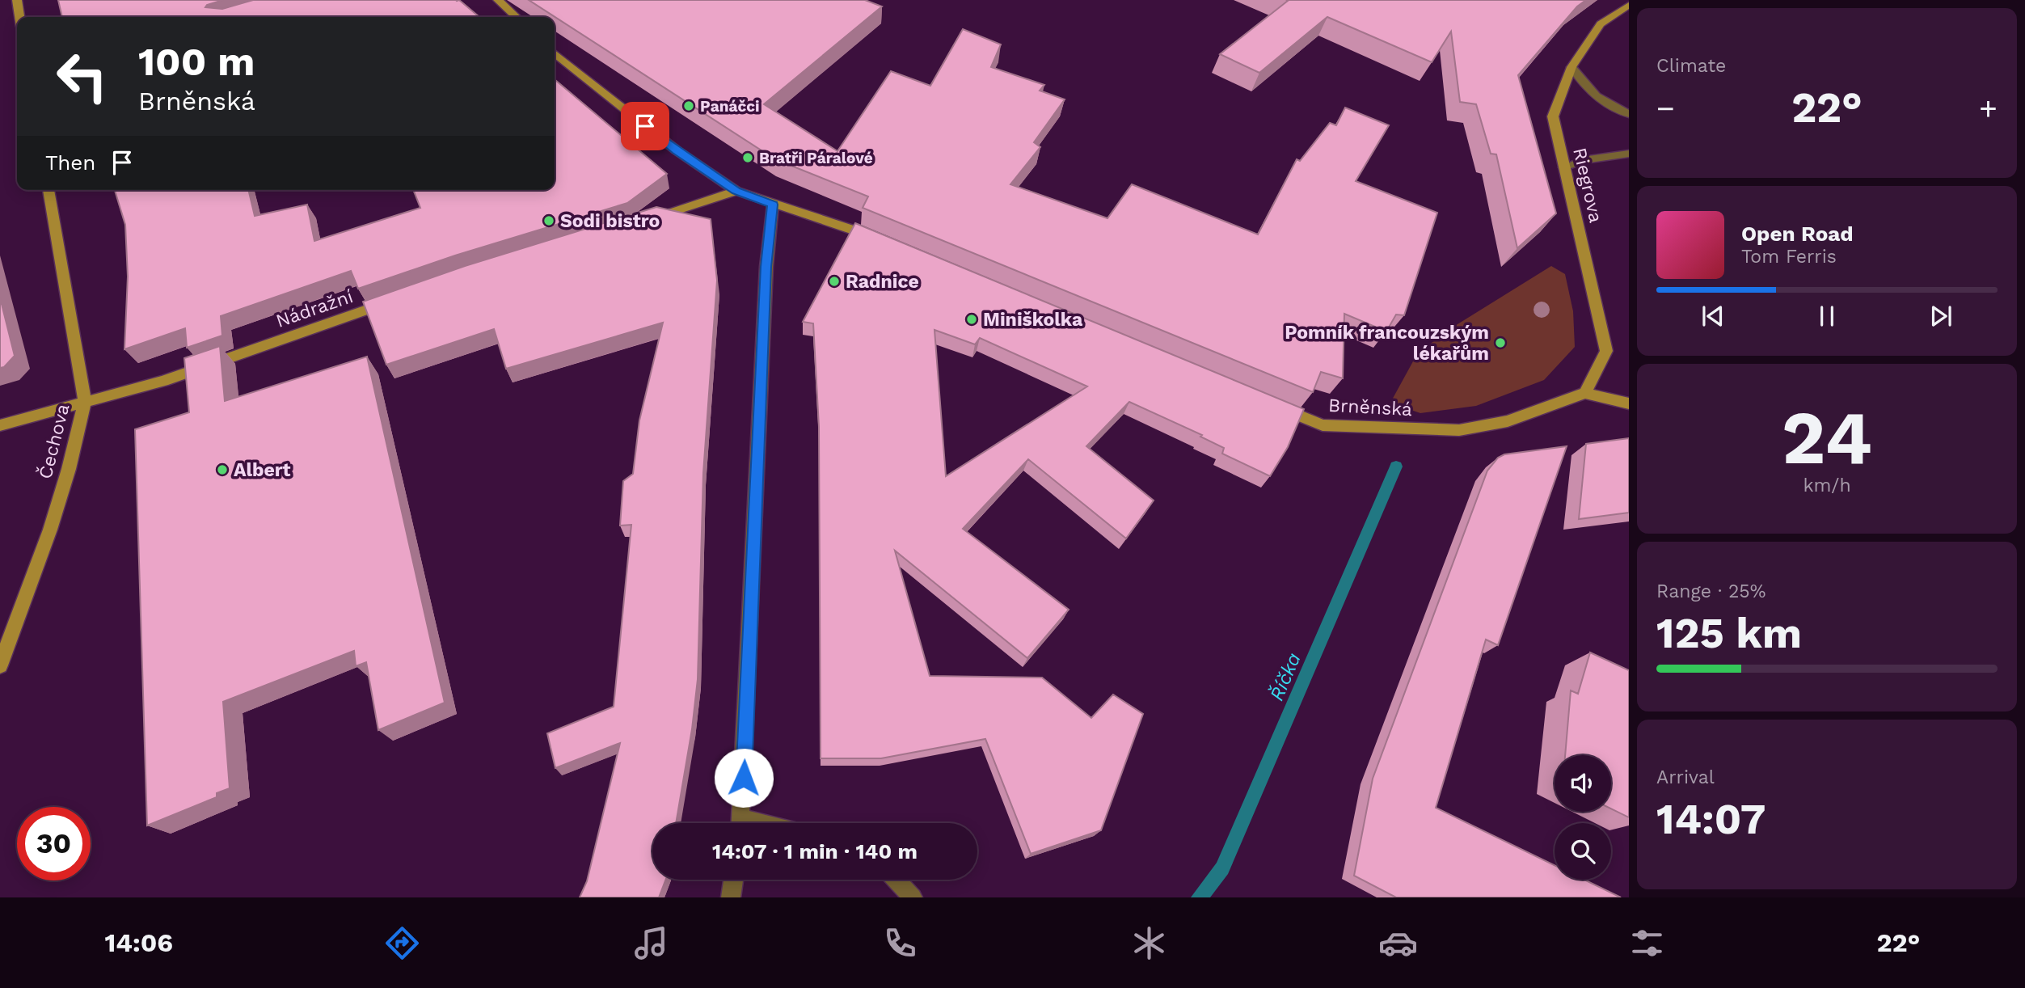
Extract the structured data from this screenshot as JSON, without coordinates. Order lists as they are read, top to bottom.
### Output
{
  "streets": {
    "street": [
      "Riegrova",
      "Nádražní",
      "Brněnská",
      "Čechova"
    ]
  },
  "crossings": [
    ["Riegrova", "Brněnská"],
    ["Nádražní", "Čechova"]
  ],
  "water": ["Říčka"],
  "places": [
    "Panáčci",
    "Bratři Páralové",
    "Sodi bistro",
    "Radnice",
    "Miniškolka",
    "Pomník francouzským lékařům",
    "Albert"
  ],
  "page": {
    "tile": [
      "Climate",
      ["24", "km/h"],
      ["Range · 25%", "125 km"],
      ["Arrival", "14:07"]
    ],
    "turn": ["100 m", "Brněnská"],
    "heat": ["−", "22°", "+"],
    "then": "Then",
    "song": ["Open Road", "Tom Ferris"],
    "limit": "30",
    "trip": "14:07 · 1 min · 140 m",
    "tabs": ["14:06", "22°"]
  }
}
